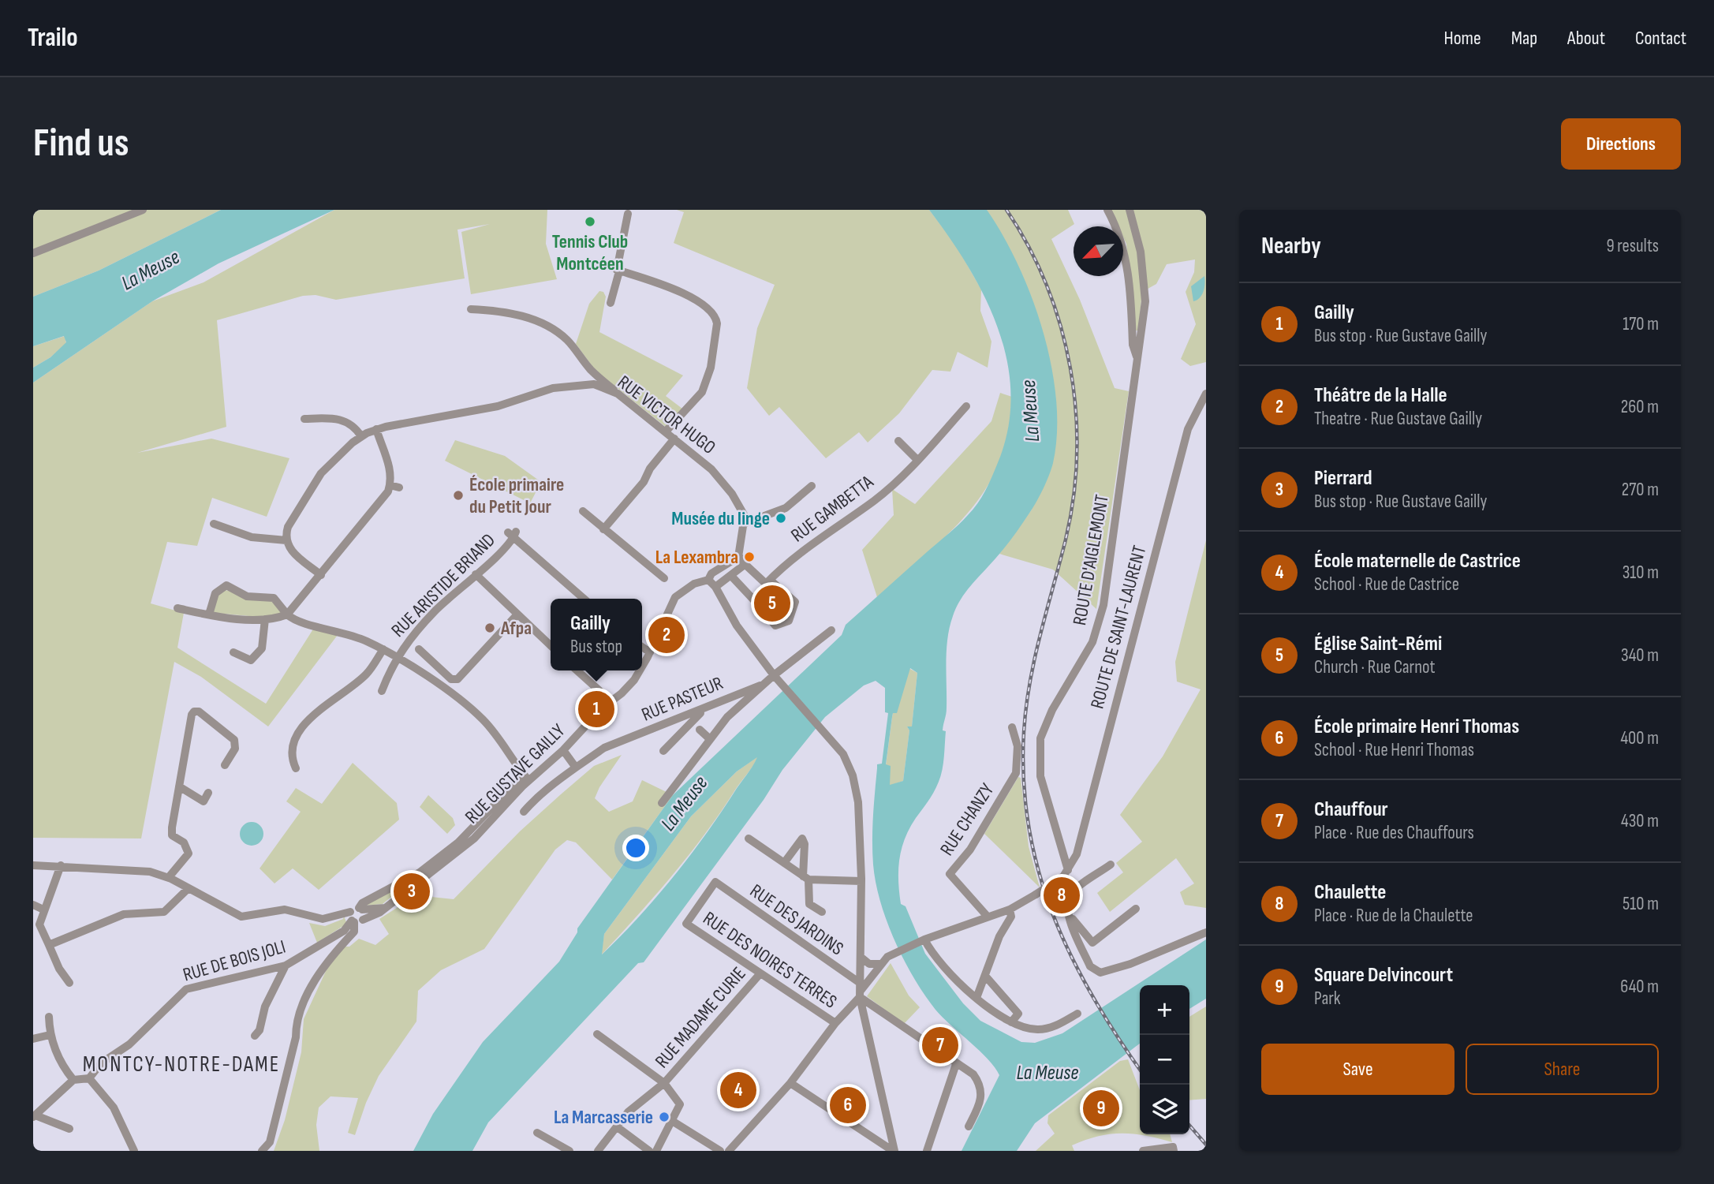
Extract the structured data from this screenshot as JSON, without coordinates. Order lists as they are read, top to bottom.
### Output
{
  "streets": {
    "street": [
      "RUE VICTOR HUGO",
      "RUE GAMBETTA",
      "ROUTE D'AIGLEMONT",
      "RUE ARISTIDE BRIAND",
      "ROUTE DE SAINT-LAURENT",
      "RUE PASTEUR",
      "RUE GUSTAVE GAILLY",
      "RUE CHANZY",
      "RUE DES JARDINS",
      "RUE DES NOIRES TERRES",
      "RUE DE BOIS JOLI",
      "RUE MADAME CURIE"
    ]
  },
  "crossings": [
    ["ROUTE D'AIGLEMONT", "ROUTE DE SAINT-LAURENT"],
    ["RUE GUSTAVE GAILLY", "RUE DE BOIS JOLI"],
    ["RUE DES JARDINS", "RUE DES NOIRES TERRES"],
    ["RUE DES NOIRES TERRES", "RUE MADAME CURIE"]
  ],
  "districts": ["MONTCY-NOTRE-DAME"],
  "water": ["La Meuse"],
  "places": [
    "Tennis Club Montcéen",
    "École primaire du Petit Jour",
    "Musée du linge",
    "La Lexambra",
    "Afpa",
    "La Marcasserie"
  ],
  "north": "bottom left",
  "page": {
    "header": "Trailo",
    "nav": [
      "Home",
      "Map",
      "About",
      "Contact"
    ],
    "buttons": [
      "Directions",
      ["Save", "Share"]
    ],
    "title": "Find us",
    "heading": ["Nearby", "9 results"],
    "list": [
      {
        "mark": "1",
        "name": "Gailly",
        "note": "Bus stop · Rue Gustave Gailly",
        "value": "170 m"
      },
      {
        "mark": "2",
        "name": "Théâtre de la Halle",
        "note": "Theatre · Rue Gustave Gailly",
        "value": "260 m"
      },
      {
        "mark": "3",
        "name": "Pierrard",
        "note": "Bus stop · Rue Gustave Gailly",
        "value": "270 m"
      },
      {
        "mark": "4",
        "name": "École maternelle de Castrice",
        "note": "School · Rue de Castrice",
        "value": "310 m"
      },
      {
        "mark": "5",
        "name": "Église Saint-Rémi",
        "note": "Church · Rue Carnot",
        "value": "340 m"
      },
      {
        "mark": "6",
        "name": "École primaire Henri Thomas",
        "note": "School · Rue Henri Thomas",
        "value": "400 m"
      },
      {
        "mark": "7",
        "name": "Chauffour",
        "note": "Place · Rue des Chauffours",
        "value": "430 m"
      },
      {
        "mark": "8",
        "name": "Chaulette",
        "note": "Place · Rue de la Chaulette",
        "value": "510 m"
      },
      {
        "mark": "9",
        "name": "Square Delvincourt",
        "note": "Park",
        "value": "640 m"
      }
    ],
    "pins": [
      "5",
      "2",
      "1",
      "3",
      "8",
      "7",
      "4",
      "6",
      "9"
    ],
    "popup": ["Gailly", "Bus stop"],
    "map_buttons": ["+", "−"]
  }
}
